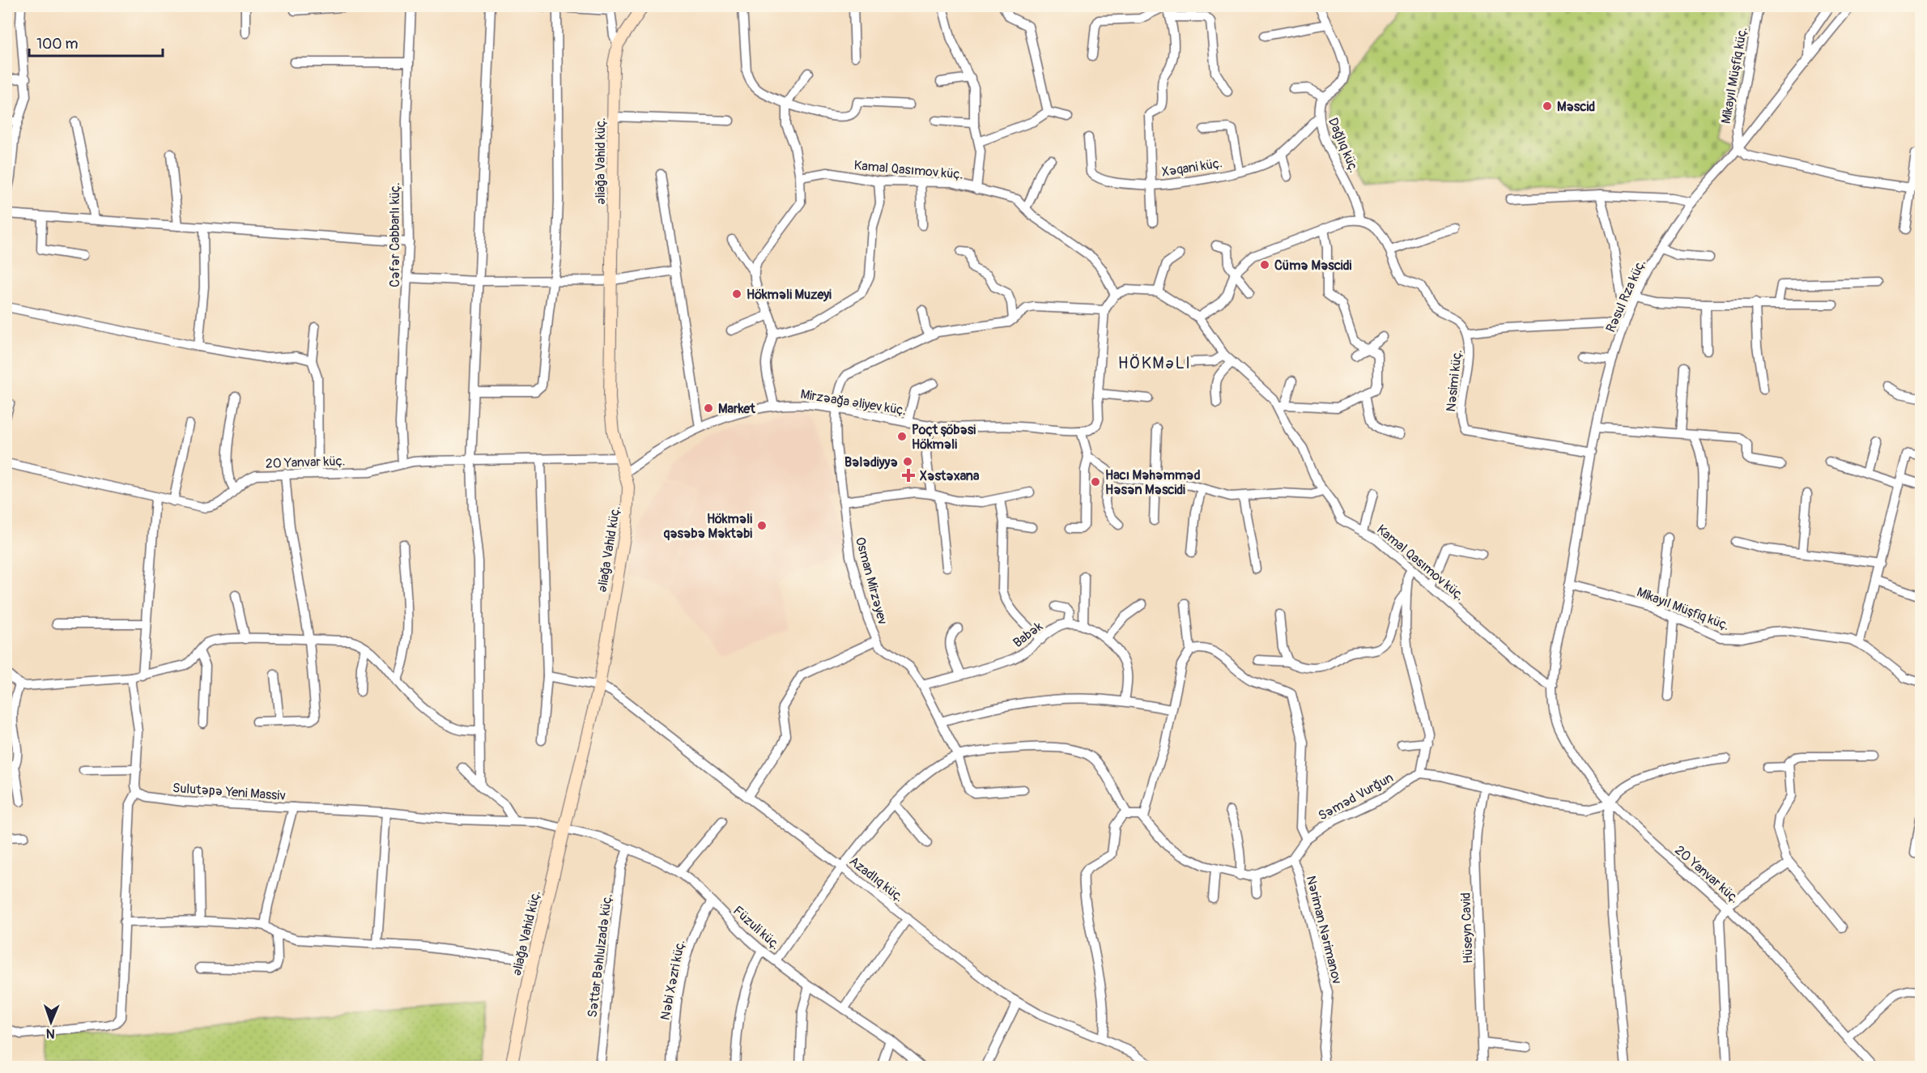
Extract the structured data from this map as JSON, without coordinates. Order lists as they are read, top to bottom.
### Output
{
  "streets": {
    "street": [
      "Mikayıl Müşfiq küç.",
      "Dağlıq küç.",
      "Əliağa Vahid küç.",
      "Xəqani küç.",
      "Kamal Qasımov küç.",
      "Cəfər Cabbarlı küç.",
      "Rəsul Rza küç.",
      "Nəsimi küç.",
      "Mirzəağa Əliyev küç.",
      "20 Yanvar küç.",
      "Osman Mirzəyev",
      "Babək",
      "Sulutəpə Yeni Massiv",
      "Səməd Vurğun",
      "Azadlıq küç.",
      "Füzuli küç.",
      "Hüseyn Cavid",
      "Nəriman Nərimanov",
      "Səttar Bəhlulzadə küç.",
      "Nəbi Xəzri küç."
    ]
  },
  "crossings": [
    ["Mikayıl Müşfiq küç.", "Rəsul Rza küç."],
    ["Dağlıq küç.", "Xəqani küç."],
    ["Dağlıq küç.", "Nəsimi küç."],
    ["Əliağa Vahid küç.", "Mirzəağa Əliyev küç."],
    ["Əliağa Vahid küç.", "20 Yanvar küç."],
    ["Əliağa Vahid küç.", "Sulutəpə Yeni Massiv"],
    ["Əliağa Vahid küç.", "Azadlıq küç."],
    ["Əliağa Vahid küç.", "Füzuli küç."],
    ["Kamal Qasımov küç.", "Rəsul Rza küç."],
    ["Kamal Qasımov küç.", "20 Yanvar küç."],
    ["Cəfər Cabbarlı küç.", "20 Yanvar küç."],
    ["Rəsul Rza küç.", "Nəsimi küç."],
    ["Rəsul Rza küç.", "20 Yanvar küç."],
    ["Mirzəağa Əliyev küç.", "Osman Mirzəyev"],
    ["Osman Mirzəyev", "Babək"],
    ["Sulutəpə Yeni Massiv", "Füzuli küç."],
    ["Səməd Vurğun", "Nəriman Nərimanov"],
    ["Füzuli küç.", "Səttar Bəhlulzadə küç."],
    ["Füzuli küç.", "Nəbi Xəzri küç."]
  ],
  "districts": ["HÖKMƏLI"],
  "places": {
    "other": [
      "Məscid",
      "Cümə Məscidi",
      "Hökməli Muzeyi",
      "Market",
      "Poçt şöbəsi Hökməli",
      "Bələdiyyə",
      "Hacı Məhəmməd Həsən Məscidi",
      "Hökməli qəsəbə Məktəbi"
    ],
    "health": ["Xəstəxana"]
  },
  "scale_bar": "100 m",
  "north": "bottom"
}
